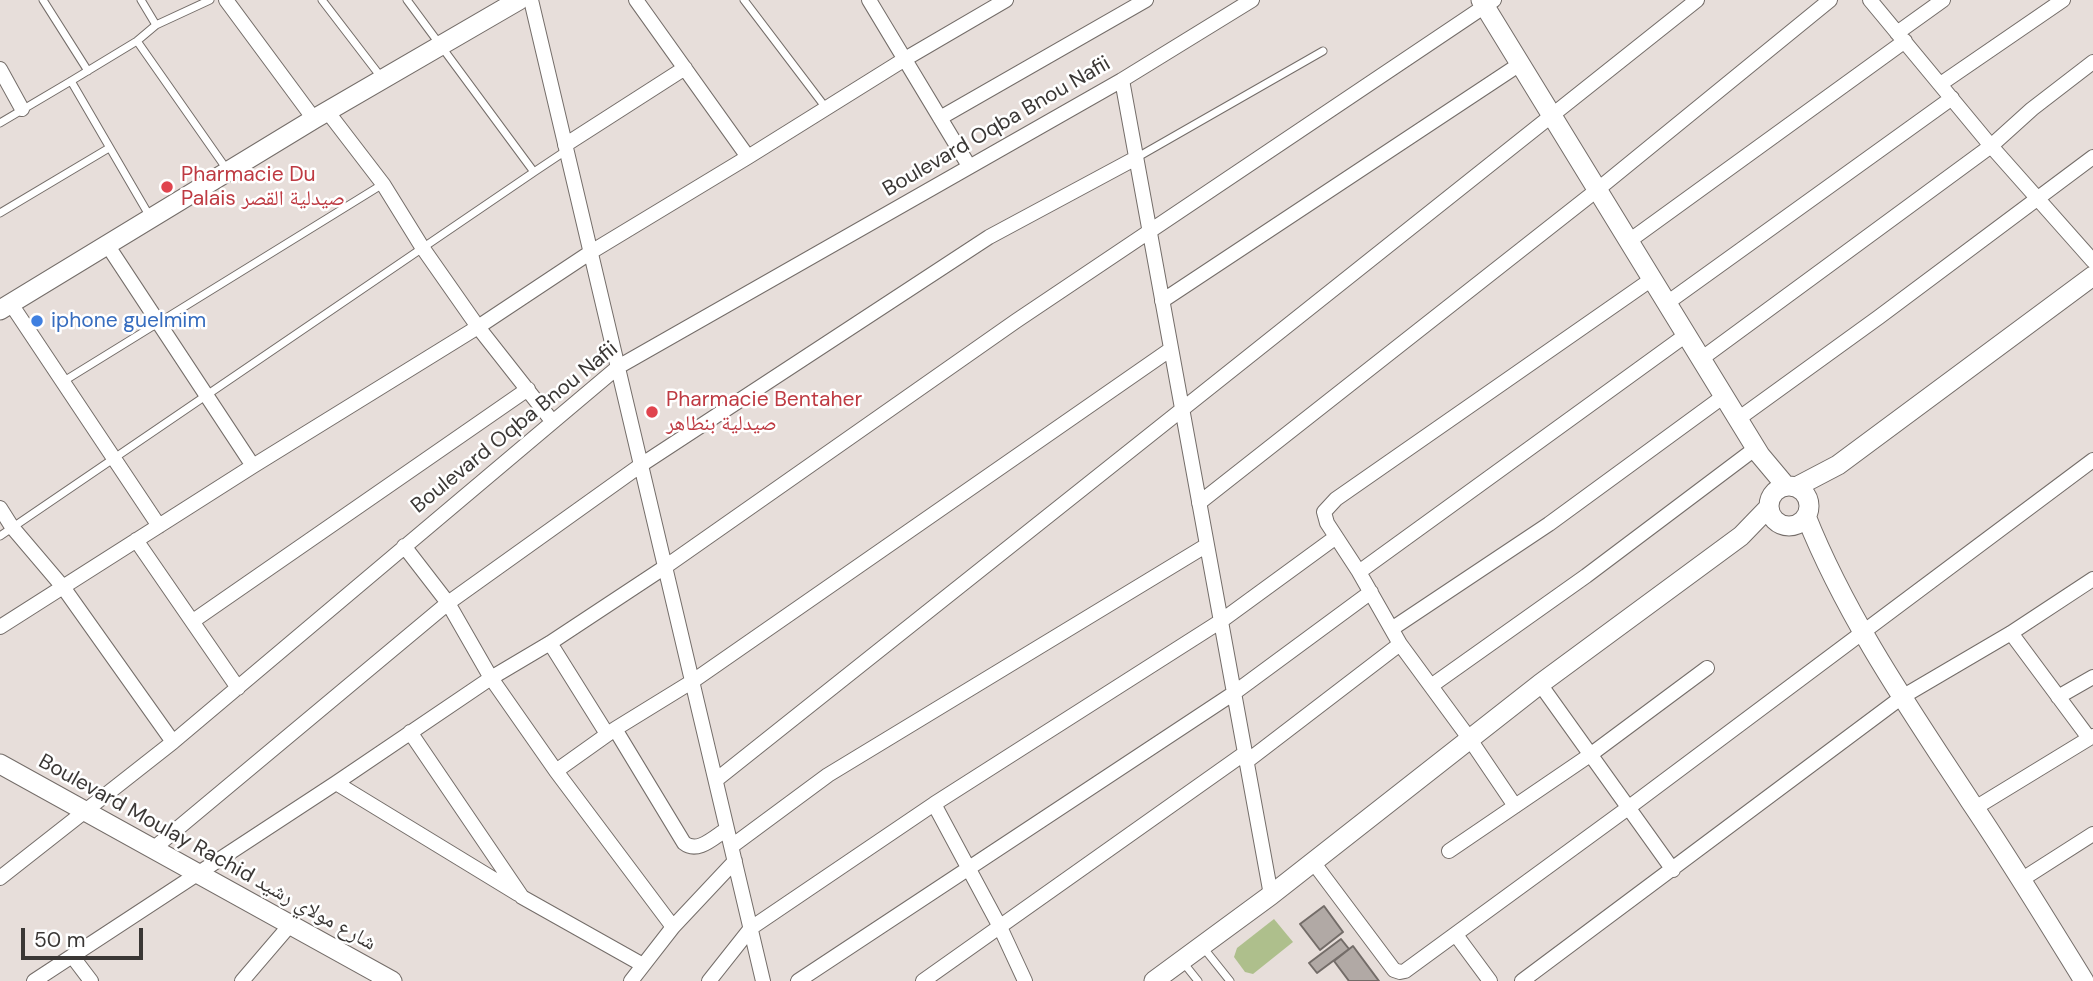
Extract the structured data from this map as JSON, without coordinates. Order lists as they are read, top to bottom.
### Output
{
  "streets": {
    "street": ["Boulevard Oqba Bnou Nafii", "Boulevard Moulay Rachid شارع مولاي رشيد"]
  },
  "crossings": [
    ["Boulevard Oqba Bnou Nafii", "Boulevard Moulay Rachid شارع مولاي رشيد"]
  ],
  "places": ["Pharmacie Du Palais صيدلية القصر", "iphone guelmim", "Pharmacie Bentaher صيدلية بنطاهر"],
  "scale_bar": "50 m"
}
